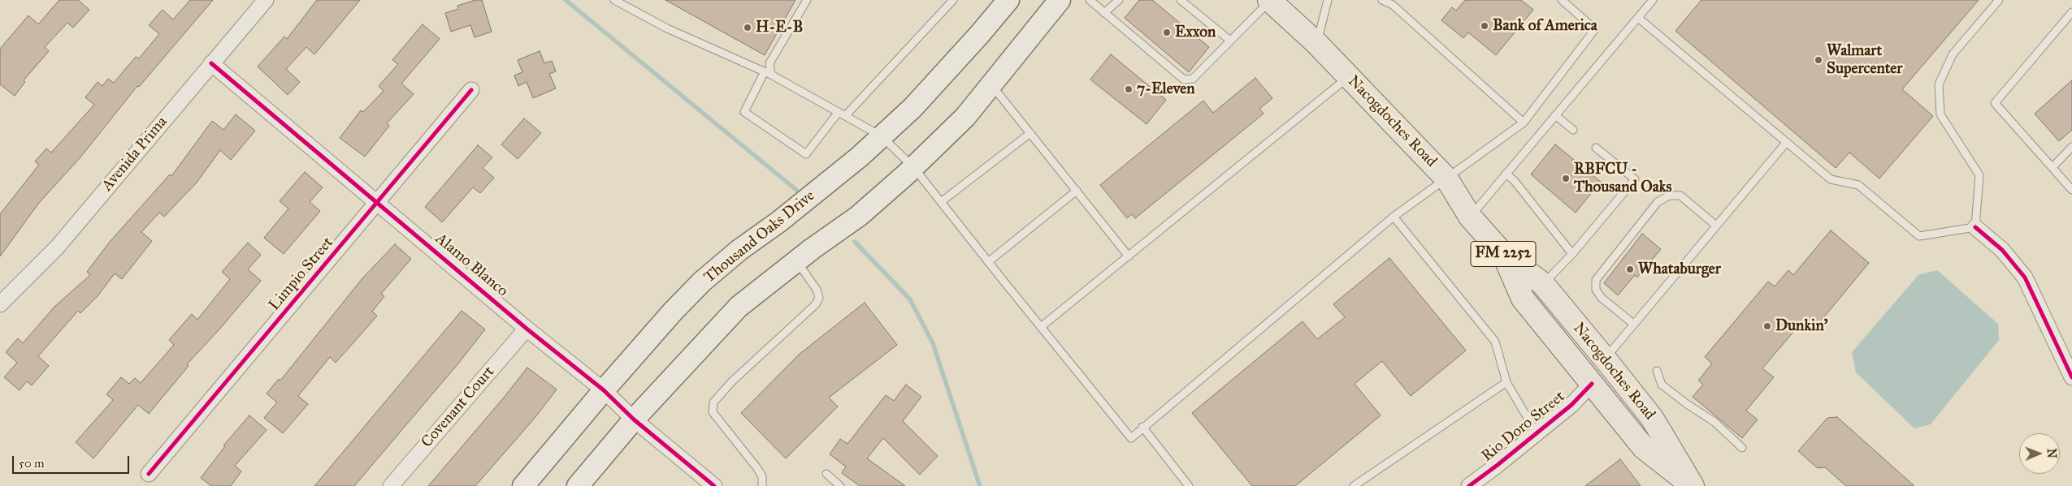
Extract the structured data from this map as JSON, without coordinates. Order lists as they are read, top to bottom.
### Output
{
  "streets": {
    "main road": ["Nacogdoches Road", "Thousand Oaks Drive", "FM 2252"],
    "street": [
      "Avenida Prima",
      "Alamo Blanco",
      "Limpio Street",
      "Covenant Court",
      "Rio Doro Street"
    ]
  },
  "crossings": [
    ["Nacogdoches Road", "Rio Doro Street"],
    ["Avenida Prima", "Alamo Blanco"],
    ["Thousand Oaks Drive", "Alamo Blanco"],
    ["Alamo Blanco", "Limpio Street"],
    ["Alamo Blanco", "Covenant Court"]
  ],
  "places": [
    "Bank of America",
    "H-E-B",
    "Exxon",
    "Walmart Supercenter",
    "7-Eleven",
    "RBFCU - Thousand Oaks",
    "Whataburger",
    "Dunkin'"
  ],
  "scale_bar": "50 m",
  "north": "right"
}
